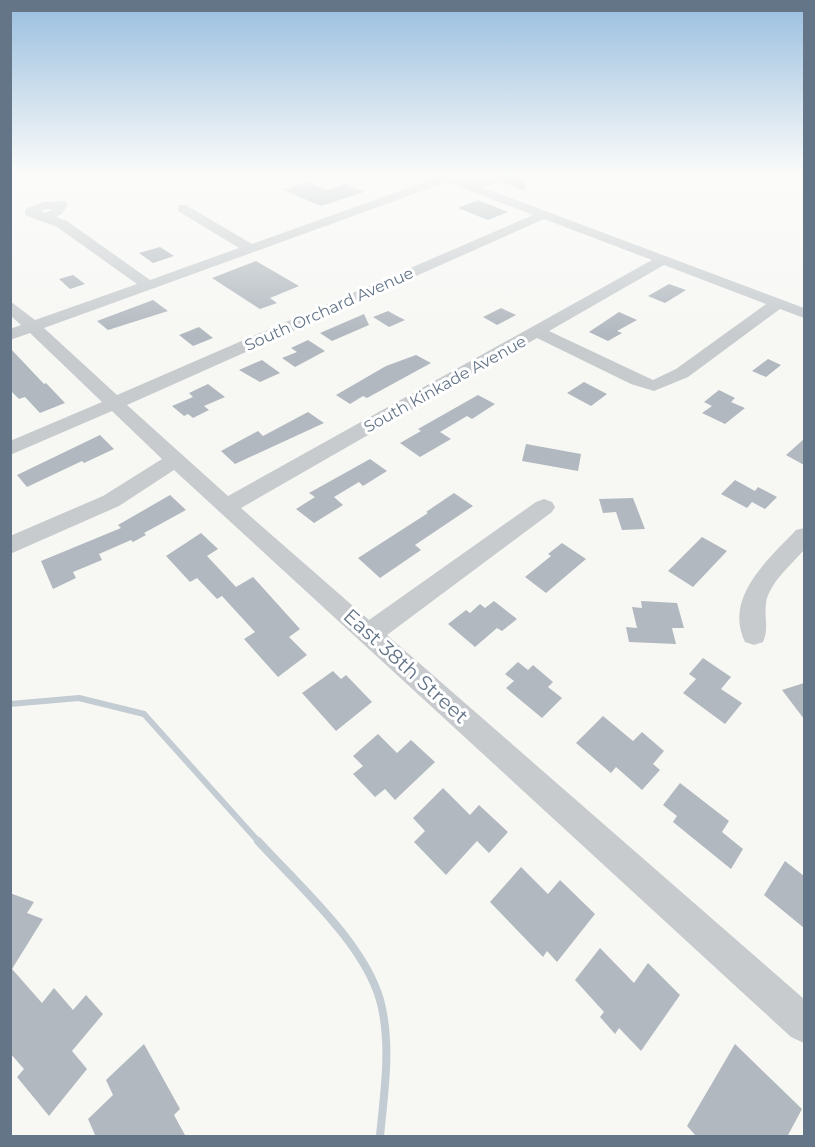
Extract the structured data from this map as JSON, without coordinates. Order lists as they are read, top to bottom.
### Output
{
  "streets": {
    "street": ["South Orchard Avenue", "South Kinkade Avenue", "East 38th Street"]
  },
  "crossings": [
    ["South Orchard Avenue", "East 38th Street"],
    ["South Kinkade Avenue", "East 38th Street"]
  ]
}
